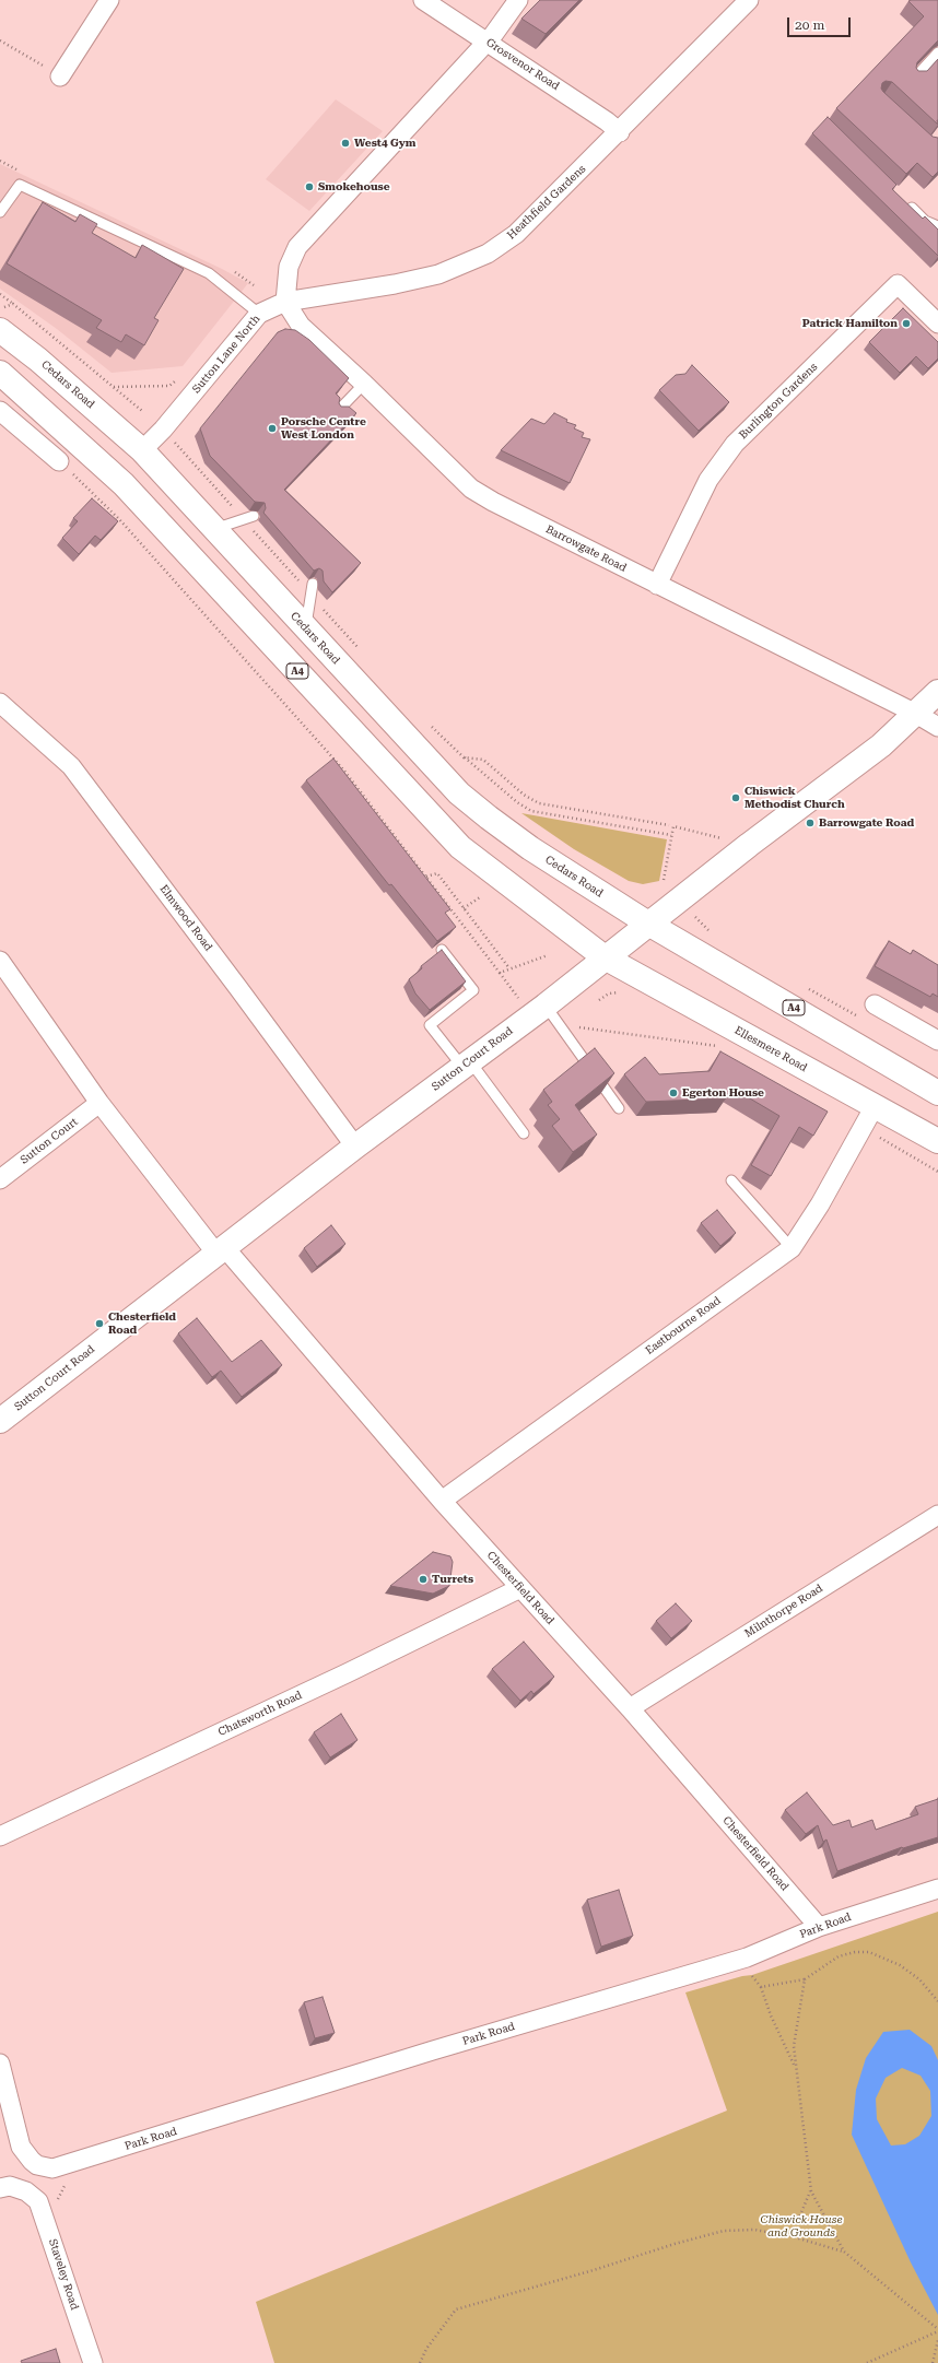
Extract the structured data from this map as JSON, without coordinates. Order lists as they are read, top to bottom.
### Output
{
  "streets": {
    "main road": [
      "Cedars Road",
      "A4",
      "Ellesmere Road",
      "Sutton Court Road"
    ],
    "street": [
      "Grosvenor Road",
      "Heathfield Gardens",
      "Sutton Lane North",
      "Burlington Gardens",
      "Barrowgate Road",
      "Elmwood Road",
      "Sutton Court",
      "Eastbourne Road",
      "Chesterfield Road",
      "Milnthorpe Road",
      "Chatsworth Road",
      "Park Road",
      "Staveley Road"
    ]
  },
  "crossings": [
    ["Grosvenor Road", "Heathfield Gardens"],
    ["Heathfield Gardens", "Sutton Lane North"],
    ["Heathfield Gardens", "Barrowgate Road"],
    ["Sutton Lane North", "Cedars Road"],
    ["Sutton Lane North", "Barrowgate Road"],
    ["Cedars Road", "A4"],
    ["Cedars Road", "Sutton Court Road"],
    ["Burlington Gardens", "Barrowgate Road"],
    ["Barrowgate Road", "Sutton Court Road"],
    ["A4", "Ellesmere Road"],
    ["A4", "Sutton Court Road"],
    ["Elmwood Road", "Sutton Court Road"],
    ["Ellesmere Road", "Sutton Court Road"],
    ["Ellesmere Road", "Eastbourne Road"],
    ["Sutton Court Road", "Chesterfield Road"],
    ["Sutton Court", "Chesterfield Road"],
    ["Eastbourne Road", "Chesterfield Road"],
    ["Chesterfield Road", "Milnthorpe Road"],
    ["Chesterfield Road", "Chatsworth Road"],
    ["Chesterfield Road", "Park Road"]
  ],
  "parks": ["Chiswick House and Grounds"],
  "places": [
    "West4 Gym",
    "Smokehouse",
    "Patrick Hamilton",
    "Porsche Centre West London",
    "Chiswick Methodist Church",
    "Barrowgate Road",
    "Egerton House",
    "Chesterfield Road",
    "Turrets"
  ],
  "scale_bar": "20 m"
}
